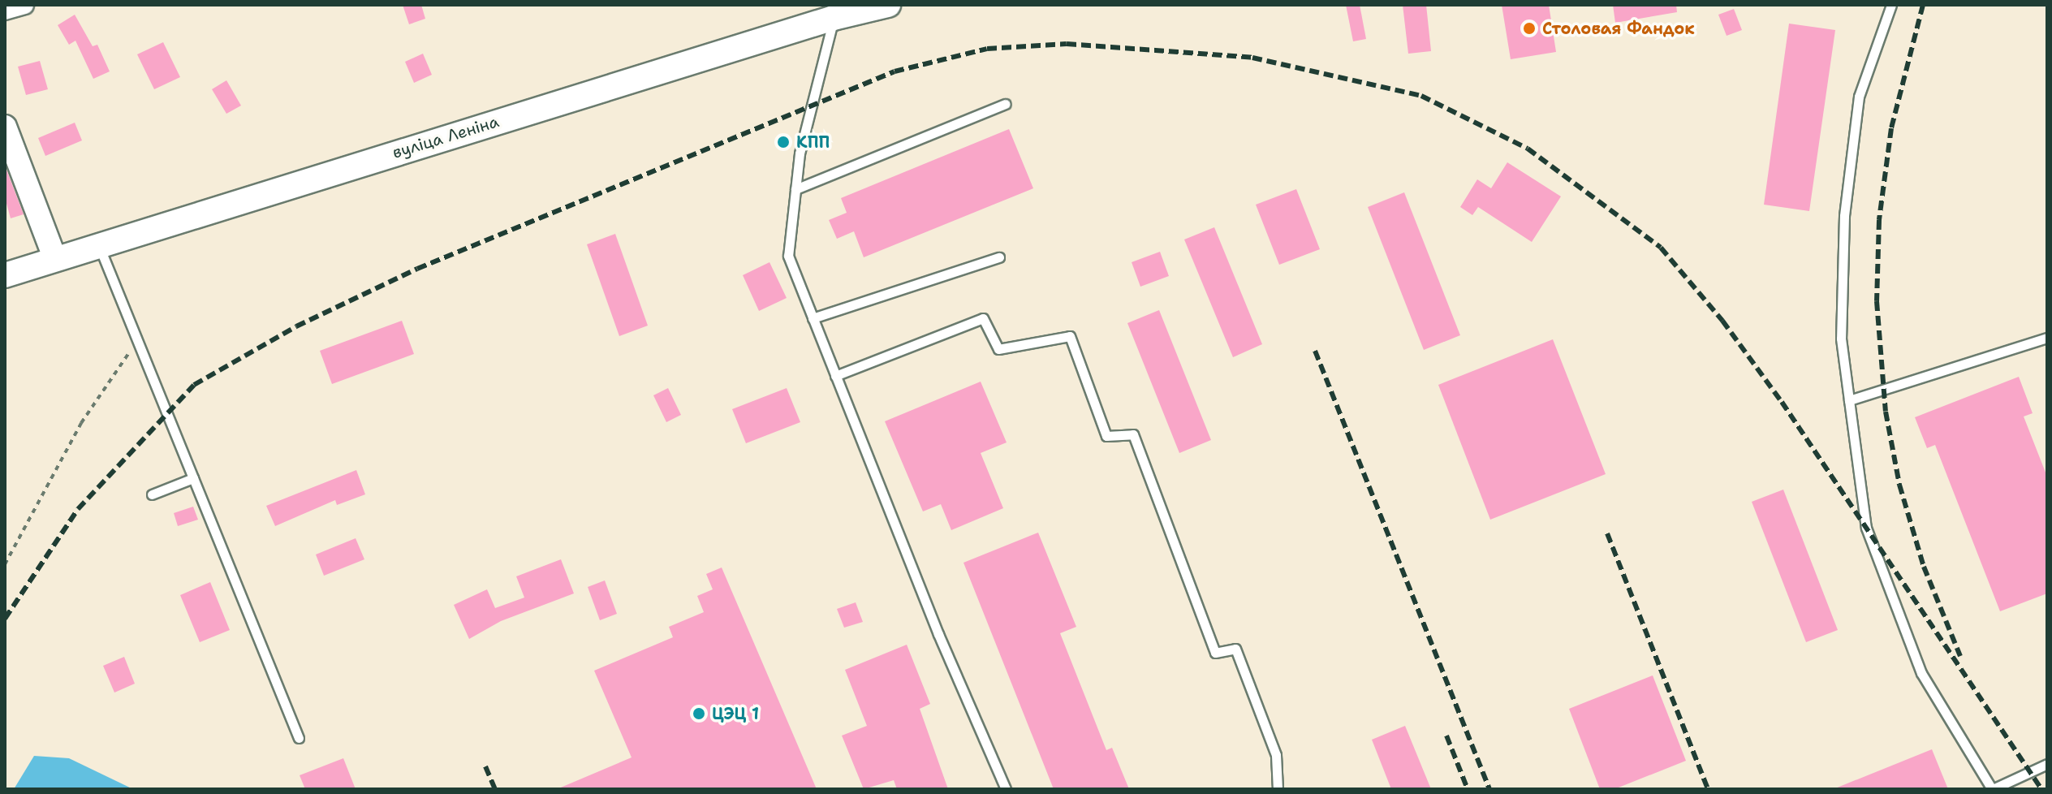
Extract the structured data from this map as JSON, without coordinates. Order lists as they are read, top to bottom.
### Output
{
  "streets": {
    "main road": ["вуліца Леніна"]
  },
  "places": ["Столовая Фандок", "КПП", "ЦЭЦ 1"]
}
